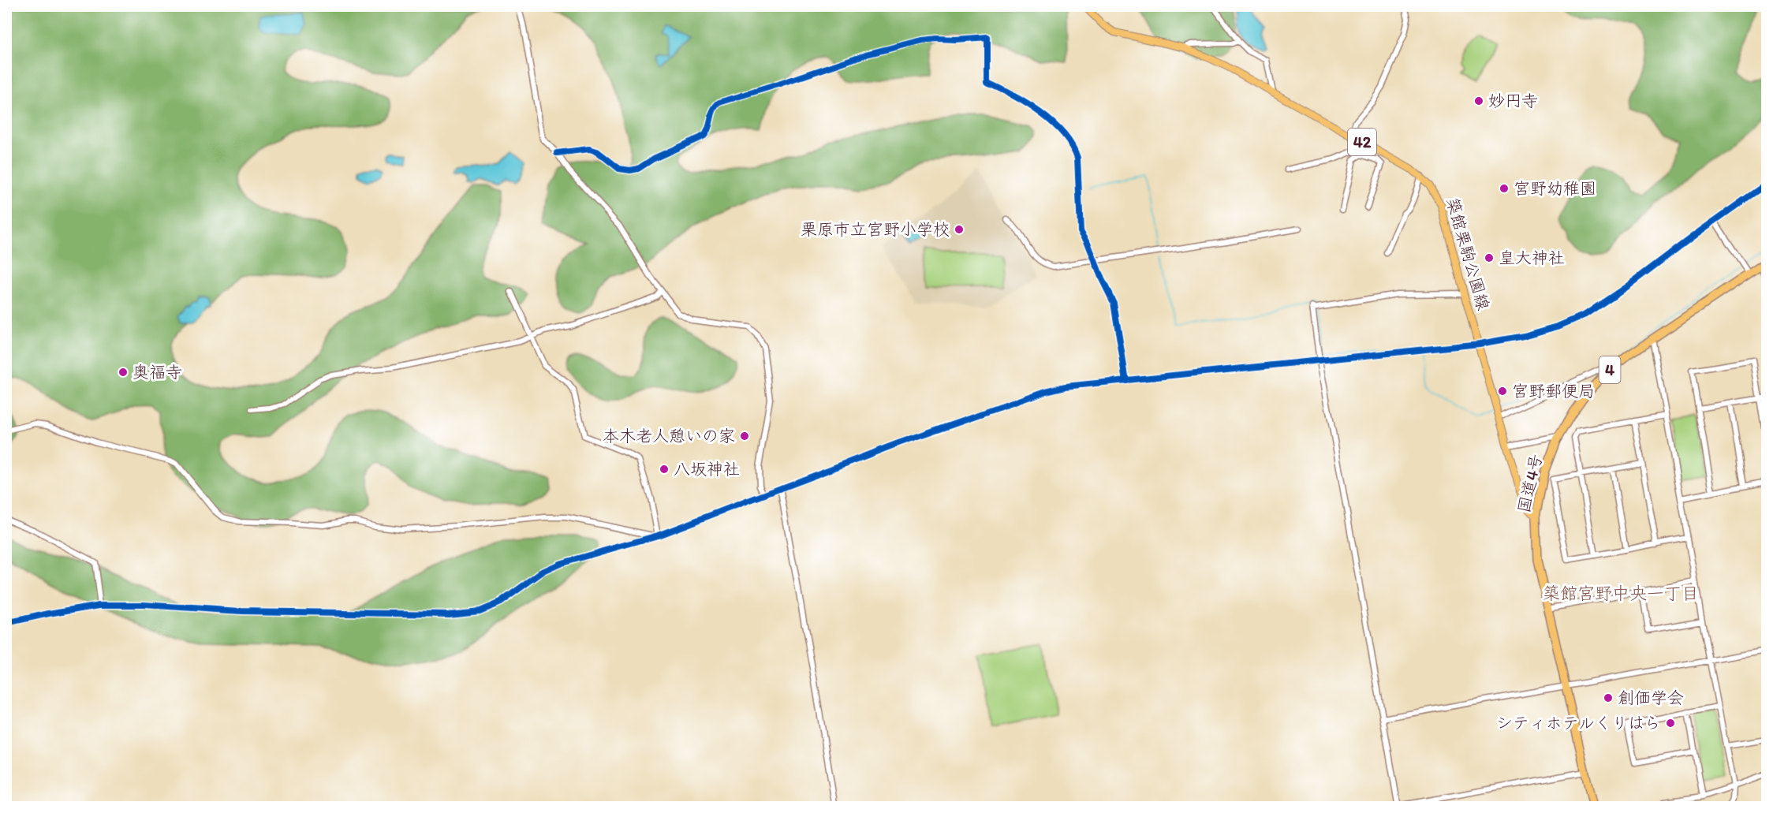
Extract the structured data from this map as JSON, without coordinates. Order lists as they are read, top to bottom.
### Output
{
  "streets": {
    "highway": ["4", "国道4号"],
    "main road": ["42", "築館栗駒公園線"]
  },
  "crossings": [
    ["築館栗駒公園線", "国道4号"]
  ],
  "districts": ["築館宮野中央一丁目"],
  "places": [
    "妙円寺",
    "宮野幼稚園",
    "栗原市立宮野小学校",
    "皇大神社",
    "奥福寺",
    "宮野郵便局",
    "本木老人憩いの家",
    "八坂神社",
    "創価学会",
    "シティホテルくりはら"
  ]
}
